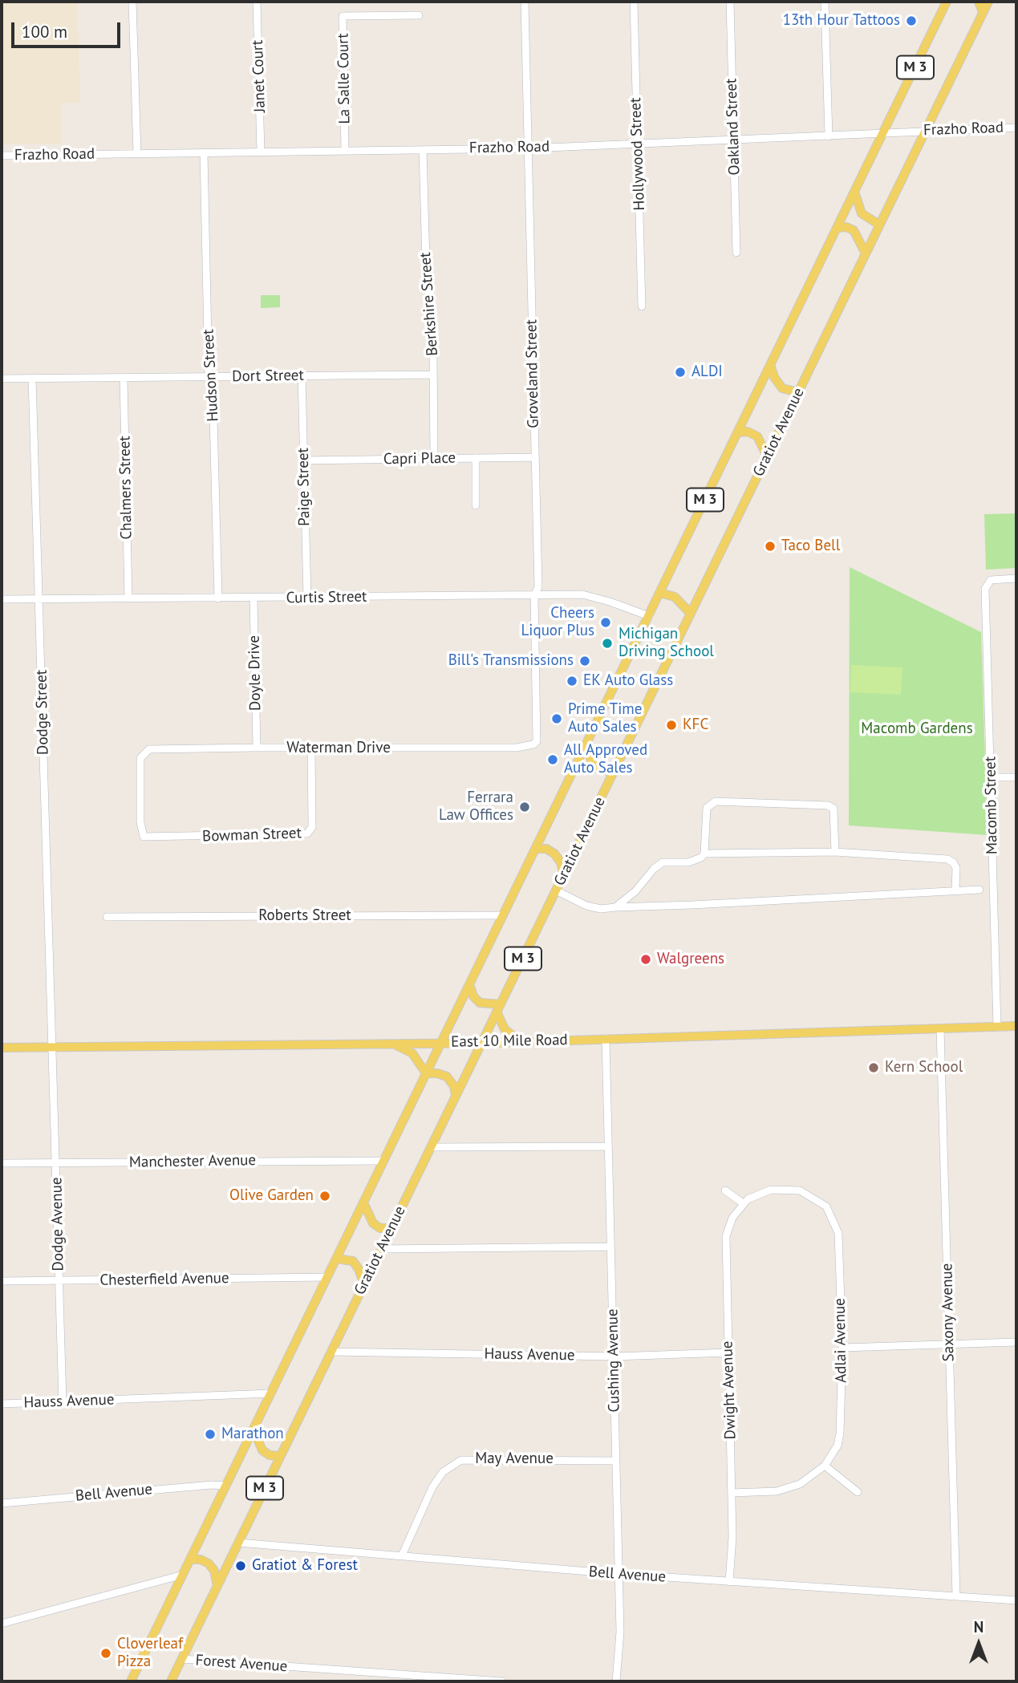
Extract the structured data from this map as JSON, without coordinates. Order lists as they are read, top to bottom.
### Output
{
  "streets": {
    "main road": ["M 3", "Gratiot Avenue", "East 10 Mile Road"],
    "street": [
      "Janet Court",
      "La Salle Court",
      "Oakland Street",
      "Frazho Road",
      "Hollywood Street",
      "Berkshire Street",
      "Groveland Street",
      "Hudson Street",
      "Dort Street",
      "Capri Place",
      "Paige Street",
      "Chalmers Street",
      "Curtis Street",
      "Doyle Drive",
      "Dodge Street",
      "Waterman Drive",
      "Macomb Street",
      "Bowman Street",
      "Roberts Street",
      "Manchester Avenue",
      "Dodge Avenue",
      "Chesterfield Avenue",
      "Saxony Avenue",
      "Adlai Avenue",
      "Hauss Avenue",
      "Cushing Avenue",
      "Dwight Avenue",
      "May Avenue",
      "Bell Avenue",
      "Forest Avenue"
    ]
  },
  "crossings": [
    ["M 3", "Frazho Road"],
    ["M 3", "Curtis Street"],
    ["M 3", "Roberts Street"],
    ["M 3", "East 10 Mile Road"],
    ["M 3", "Manchester Avenue"],
    ["M 3", "Chesterfield Avenue"],
    ["M 3", "Hauss Avenue"],
    ["M 3", "Bell Avenue"],
    ["Janet Court", "Frazho Road"],
    ["La Salle Court", "Frazho Road"],
    ["Oakland Street", "Frazho Road"],
    ["Frazho Road", "Hollywood Street"],
    ["Frazho Road", "Berkshire Street"],
    ["Frazho Road", "Groveland Street"],
    ["Frazho Road", "Hudson Street"],
    ["Frazho Road", "Gratiot Avenue"],
    ["Berkshire Street", "Dort Street"],
    ["Berkshire Street", "Capri Place"],
    ["Groveland Street", "Capri Place"],
    ["Groveland Street", "Curtis Street"],
    ["Groveland Street", "Waterman Drive"],
    ["Hudson Street", "Dort Street"],
    ["Hudson Street", "Curtis Street"],
    ["Dort Street", "Paige Street"],
    ["Dort Street", "Chalmers Street"],
    ["Dort Street", "Dodge Street"],
    ["Gratiot Avenue", "East 10 Mile Road"],
    ["Gratiot Avenue", "Hauss Avenue"],
    ["Gratiot Avenue", "Bell Avenue"],
    ["Gratiot Avenue", "Forest Avenue"],
    ["Capri Place", "Paige Street"],
    ["Paige Street", "Curtis Street"],
    ["Chalmers Street", "Curtis Street"],
    ["Curtis Street", "Doyle Drive"],
    ["Curtis Street", "Dodge Street"],
    ["Doyle Drive", "Waterman Drive"],
    ["Dodge Street", "East 10 Mile Road"],
    ["Dodge Street", "Dodge Avenue"],
    ["Waterman Drive", "Bowman Street"],
    ["Macomb Street", "East 10 Mile Road"],
    ["East 10 Mile Road", "Dodge Avenue"],
    ["East 10 Mile Road", "Saxony Avenue"],
    ["East 10 Mile Road", "Cushing Avenue"],
    ["Manchester Avenue", "Dodge Avenue"],
    ["Dodge Avenue", "Chesterfield Avenue"],
    ["Dodge Avenue", "Hauss Avenue"],
    ["Saxony Avenue", "Bell Avenue"],
    ["Adlai Avenue", "Dwight Avenue"],
    ["Hauss Avenue", "Cushing Avenue"],
    ["Hauss Avenue", "Dwight Avenue"],
    ["Cushing Avenue", "May Avenue"],
    ["Cushing Avenue", "Bell Avenue"],
    ["Dwight Avenue", "Bell Avenue"],
    ["May Avenue", "Bell Avenue"]
  ],
  "parks": ["Macomb Gardens"],
  "places": [
    "13th Hour Tattoos",
    "ALDI",
    "Taco Bell",
    "Cheers Liquor Plus",
    "Michigan Driving School",
    "Bill's Transmissions",
    "EK Auto Glass",
    "Prime Time Auto Sales",
    "KFC",
    "All Approved Auto Sales",
    "Ferrara Law Offices",
    "Walgreens",
    "Kern School",
    "Olive Garden",
    "Marathon",
    "Gratiot & Forest",
    "Cloverleaf Pizza"
  ],
  "scale_bar": "100 m",
  "north": "top"
}
